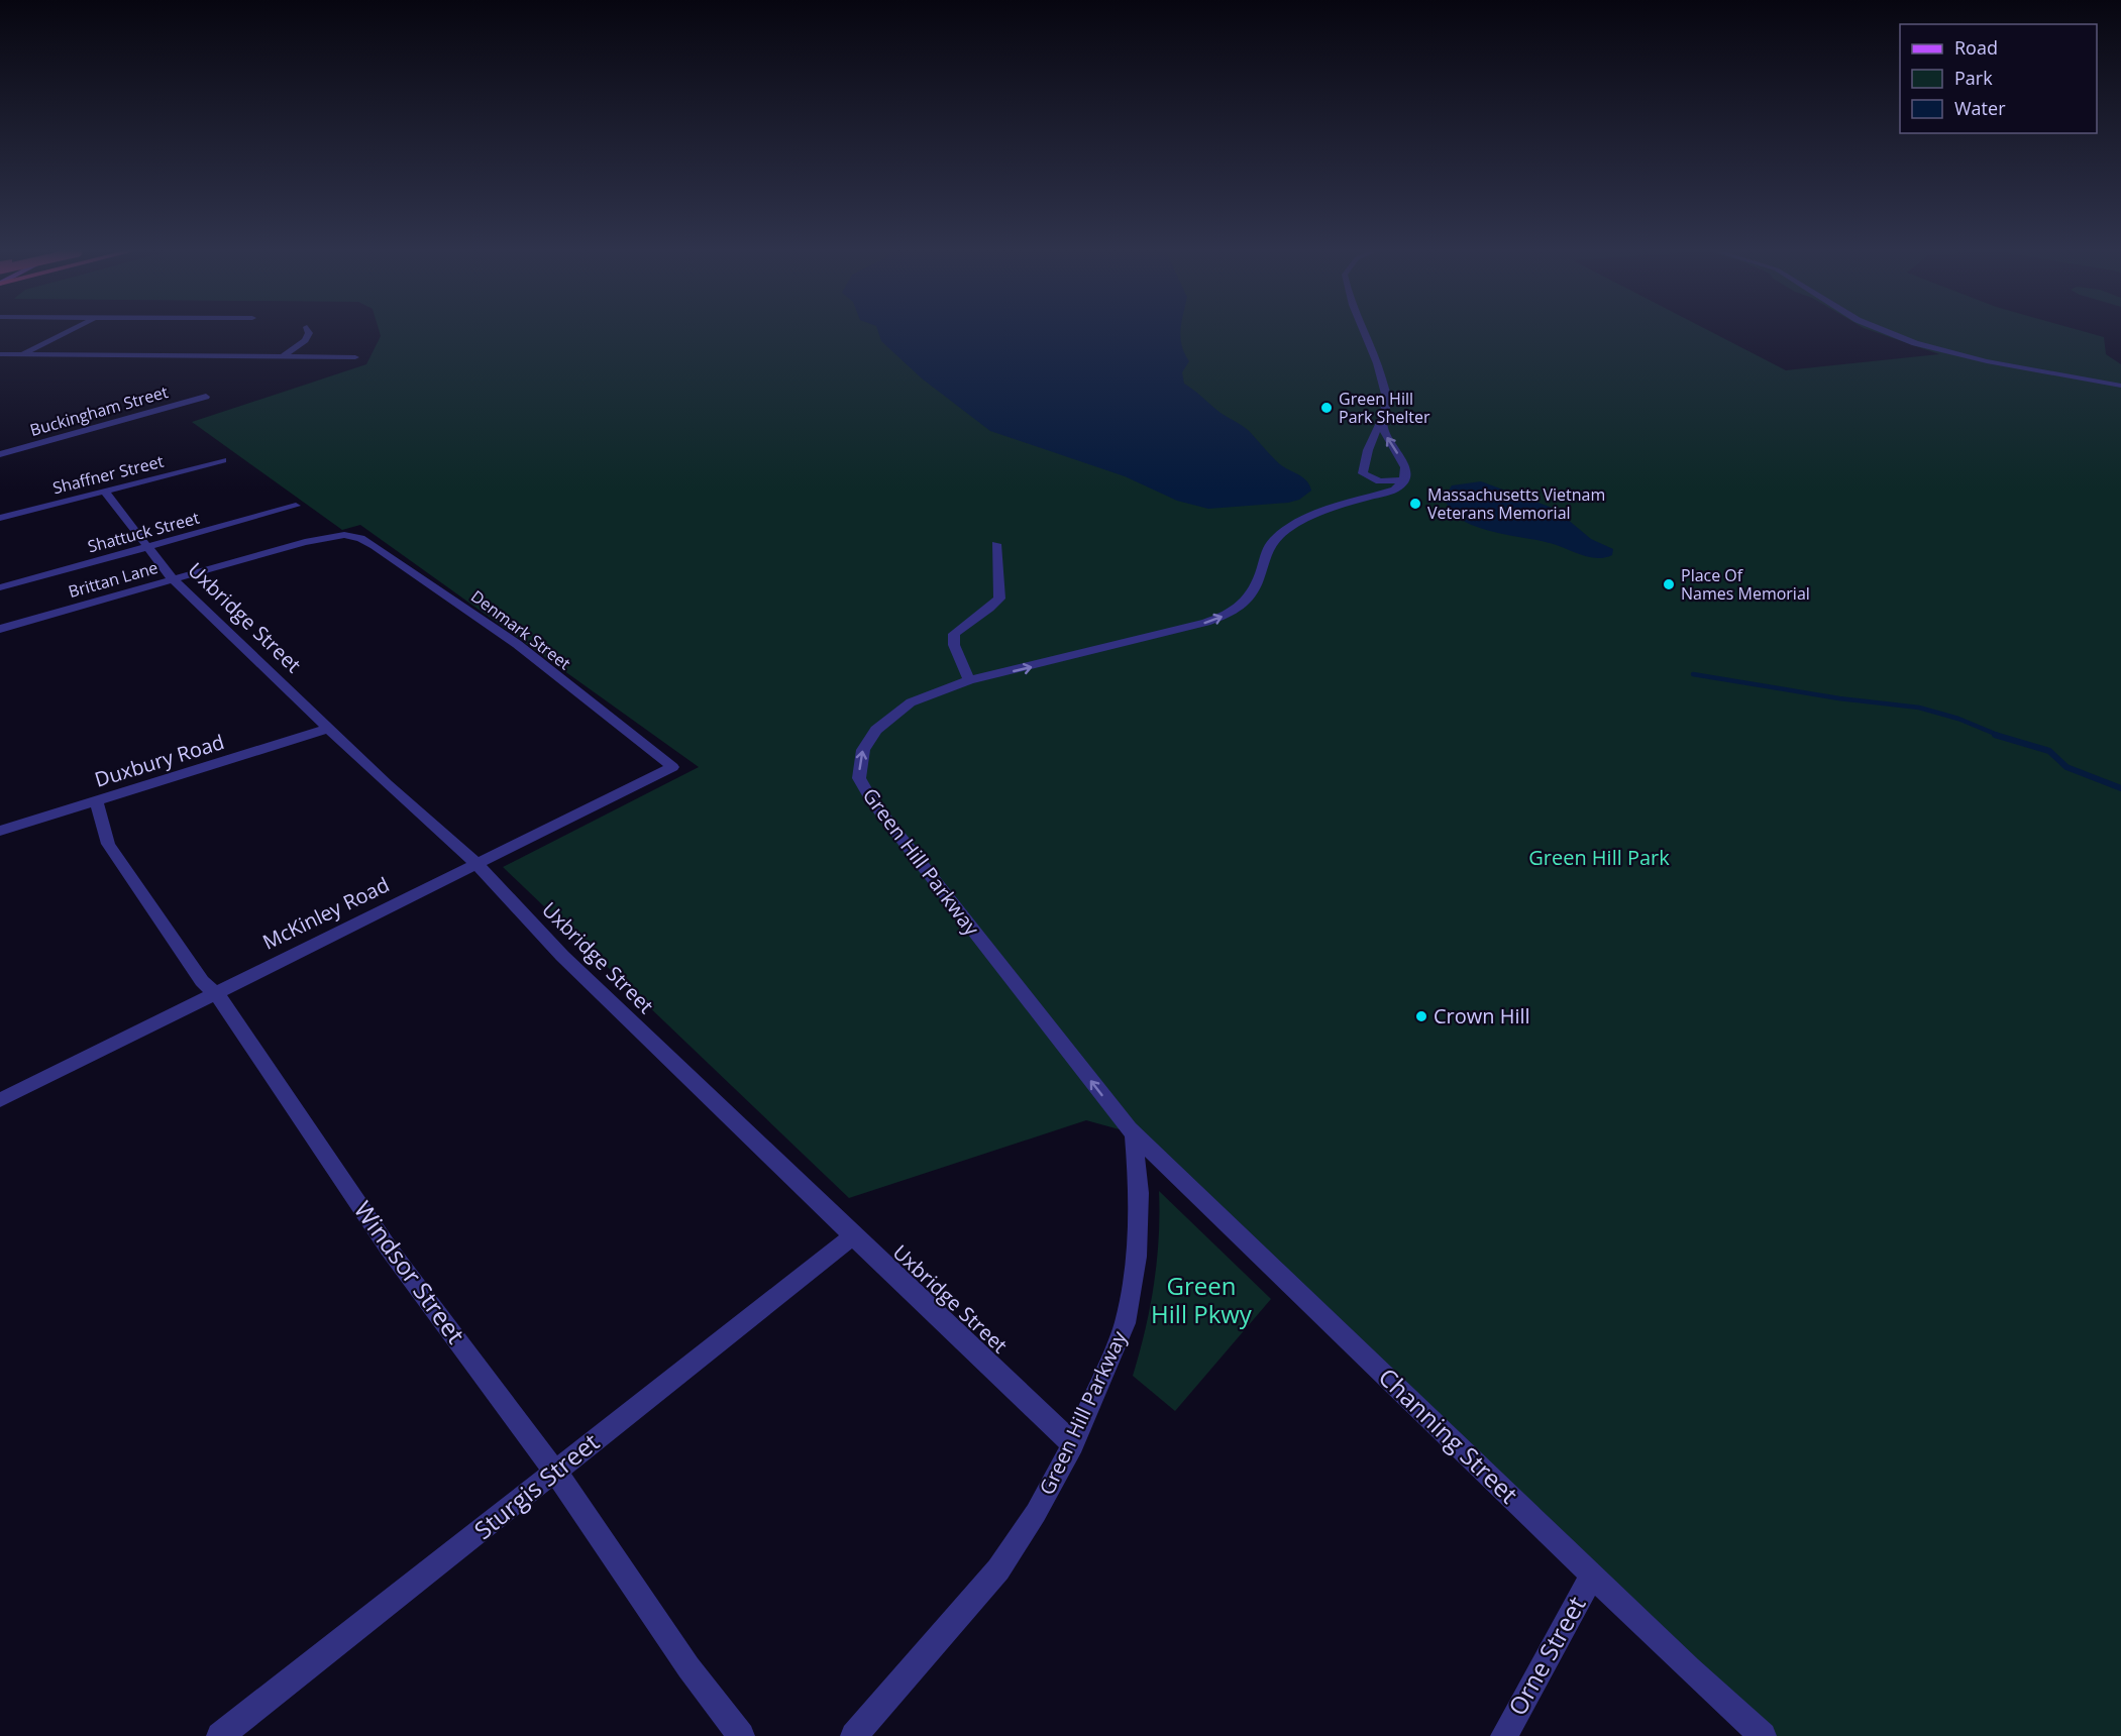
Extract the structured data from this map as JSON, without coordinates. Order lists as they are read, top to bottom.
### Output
{
  "streets": {
    "street": [
      "Buckingham Street",
      "Shaffner Street",
      "Shattuck Street",
      "Brittan Lane",
      "Uxbridge Street",
      "Denmark Street",
      "Duxbury Road",
      "Green Hill Parkway",
      "McKinley Road",
      "Windsor Street",
      "Channing Street",
      "Sturgis Street",
      "Orne Street"
    ]
  },
  "crossings": [
    ["Shaffner Street", "Uxbridge Street"],
    ["Shattuck Street", "Uxbridge Street"],
    ["Brittan Lane", "Uxbridge Street"],
    ["Brittan Lane", "Denmark Street"],
    ["Uxbridge Street", "Duxbury Road"],
    ["Uxbridge Street", "Green Hill Parkway"],
    ["Uxbridge Street", "McKinley Road"],
    ["Uxbridge Street", "Sturgis Street"],
    ["Denmark Street", "McKinley Road"],
    ["Duxbury Road", "Windsor Street"],
    ["Green Hill Parkway", "Channing Street"],
    ["McKinley Road", "Windsor Street"],
    ["Windsor Street", "Sturgis Street"],
    ["Channing Street", "Orne Street"]
  ],
  "parks": ["Green Hill Park", "Green Hill Pkwy"],
  "places": [
    "Green Hill Park Shelter",
    "Massachusetts Vietnam Veterans Memorial",
    "Place Of Names Memorial",
    "Crown Hill"
  ],
  "legend": ["Road", "Park", "Water"]
}
